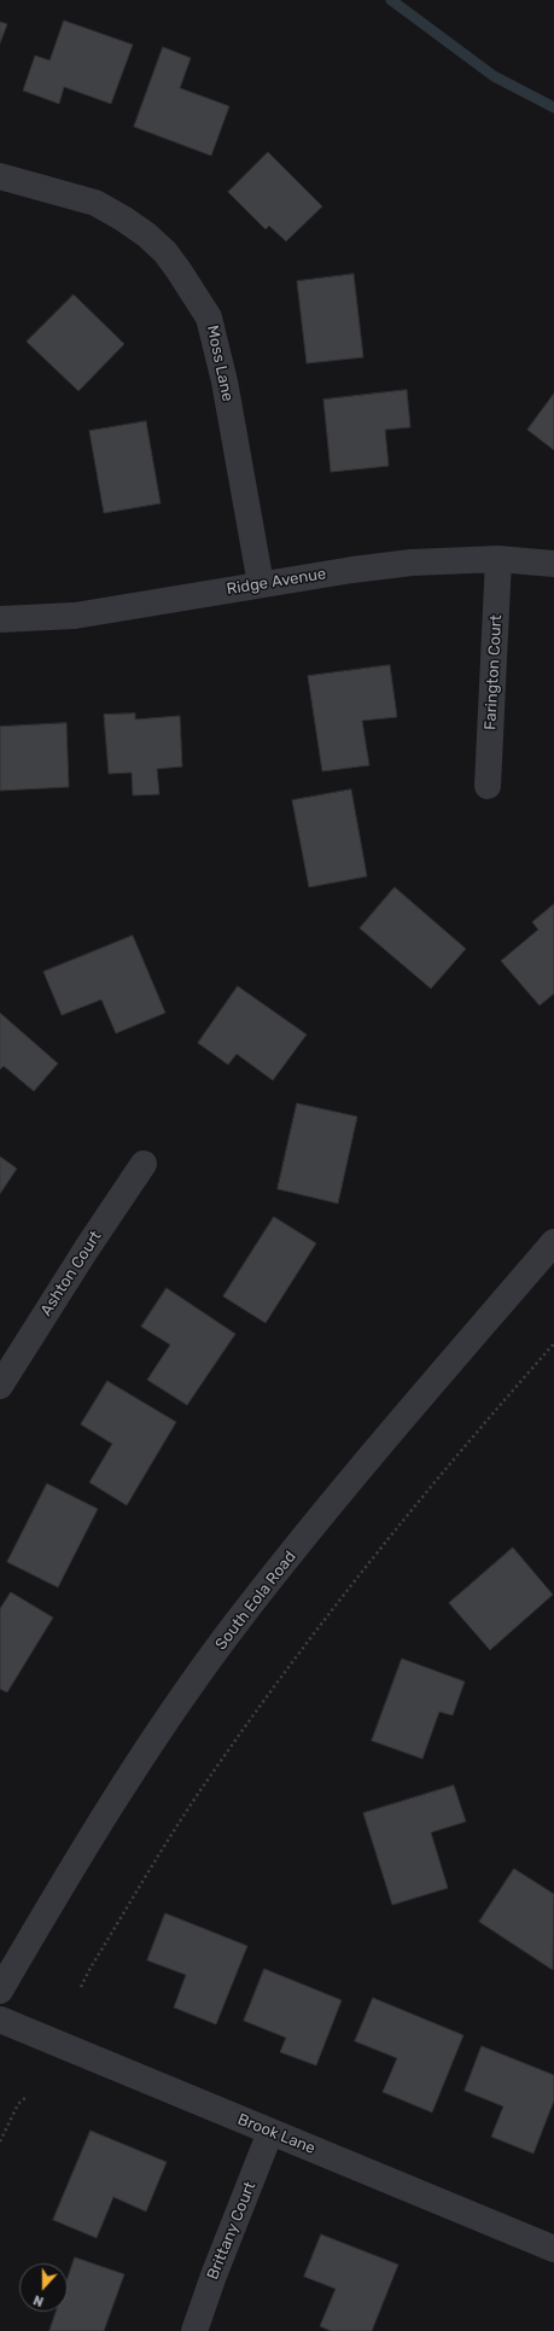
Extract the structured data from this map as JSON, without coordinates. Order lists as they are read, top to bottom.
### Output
{
  "streets": {
    "street": [
      "Moss Lane",
      "Ridge Avenue",
      "Farington Court",
      "Ashton Court",
      "South Eola Road",
      "Brook Lane",
      "Brittany Court"
    ]
  },
  "crossings": [
    ["Moss Lane", "Ridge Avenue"],
    ["Ridge Avenue", "Farington Court"],
    ["Brook Lane", "Brittany Court"]
  ],
  "north": "bottom"
}
